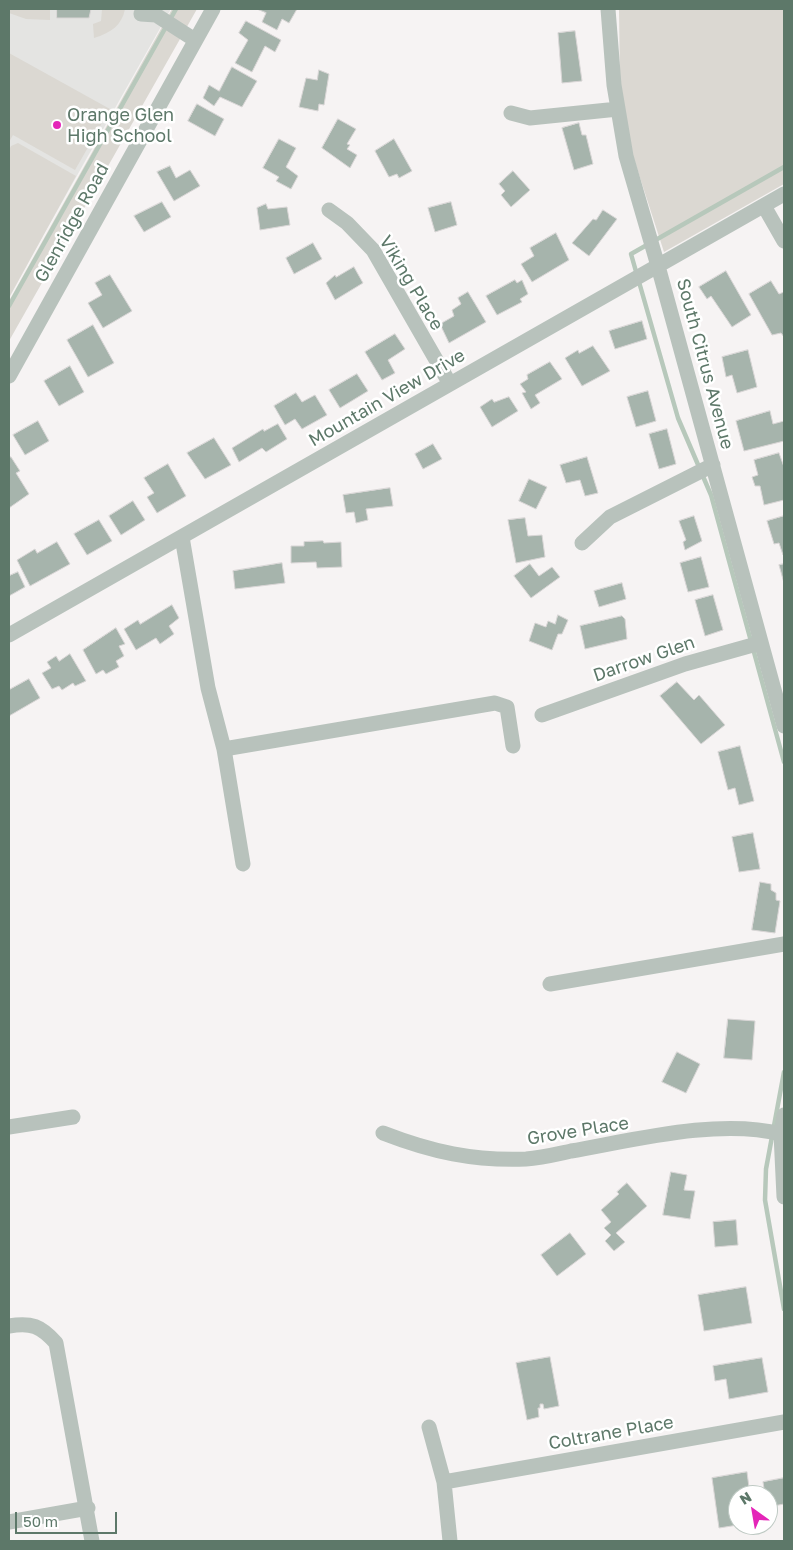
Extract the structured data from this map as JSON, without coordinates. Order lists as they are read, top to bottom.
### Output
{
  "streets": {
    "street": [
      "Glenridge Road",
      "Viking Place",
      "South Citrus Avenue",
      "Mountain View Drive",
      "Darrow Glen",
      "Grove Place",
      "Coltrane Place"
    ]
  },
  "crossings": [
    ["Viking Place", "Mountain View Drive"],
    ["South Citrus Avenue", "Mountain View Drive"],
    ["South Citrus Avenue", "Darrow Glen"]
  ],
  "places": ["Orange Glen High School"],
  "scale_bar": "50 m",
  "north": "top left"
}
